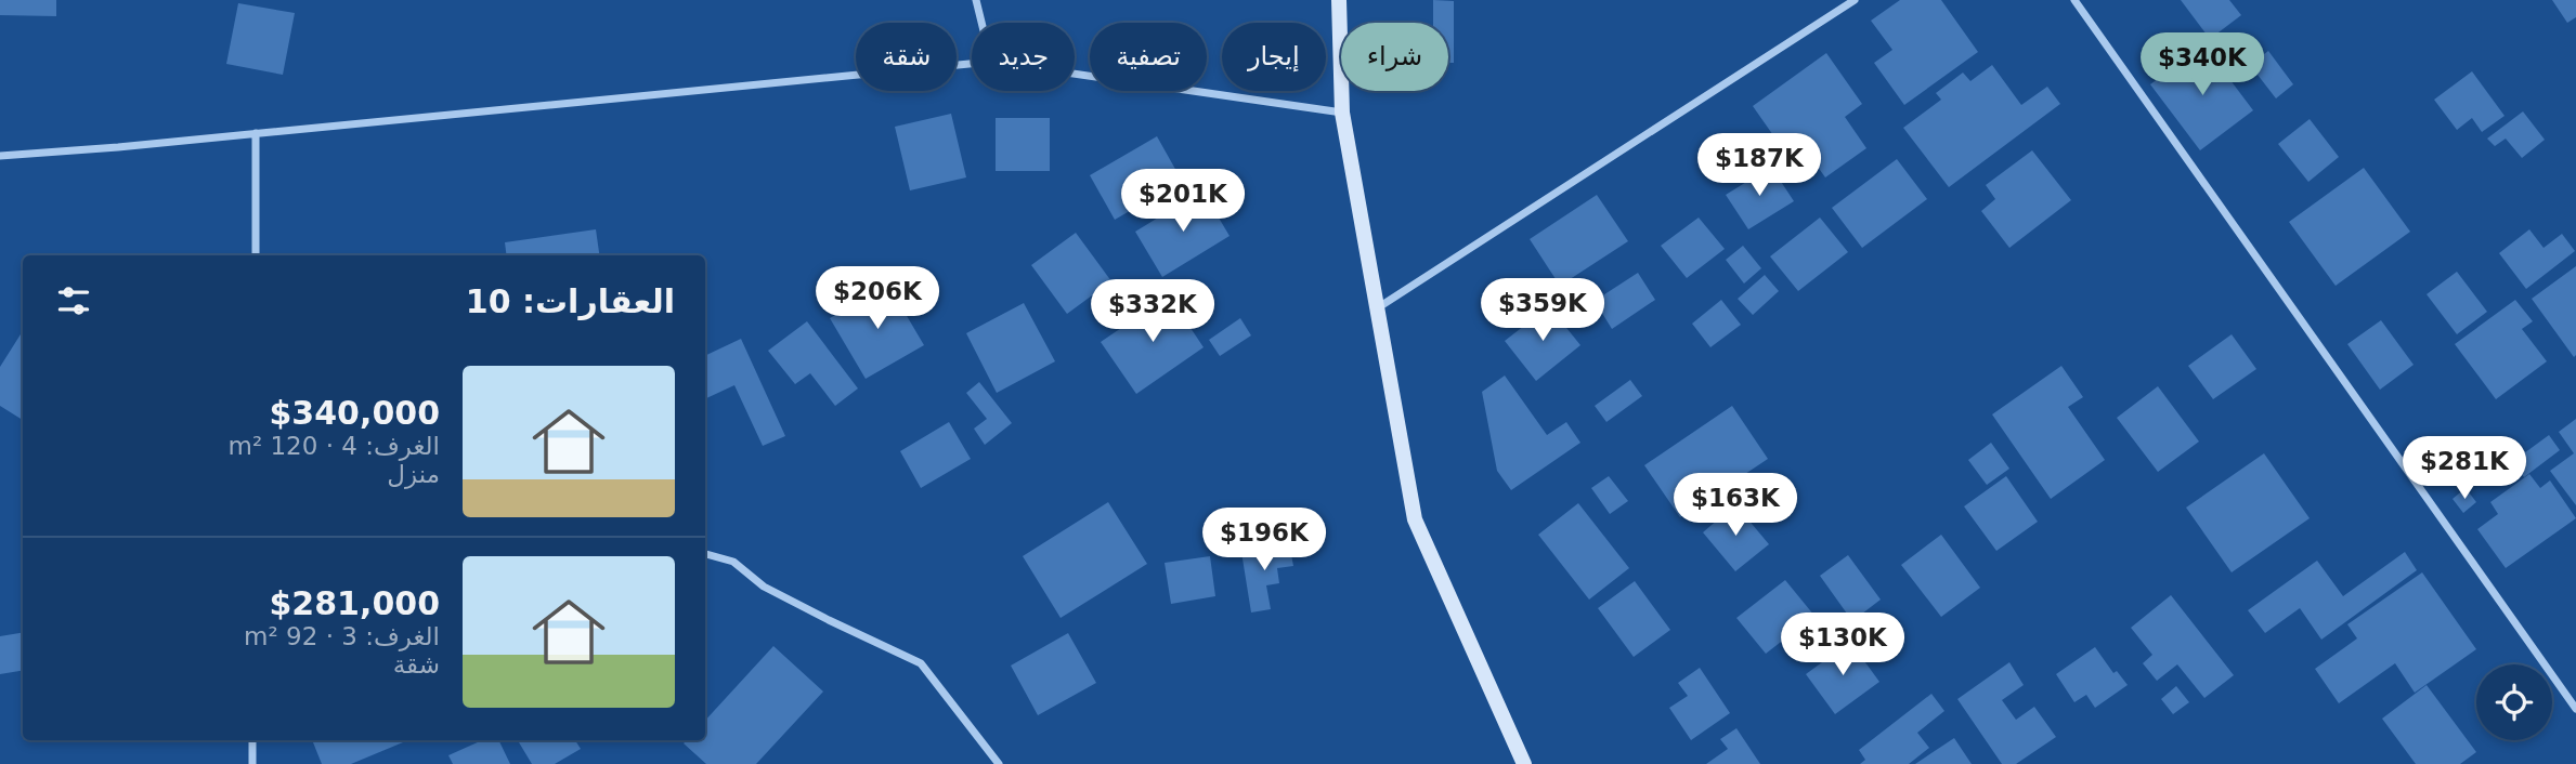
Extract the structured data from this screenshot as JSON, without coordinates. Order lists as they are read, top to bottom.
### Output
{
  "page": {
    "chip": [
      "شراء",
      "إيجار",
      "تصفية",
      "جديد",
      "شقة"
    ],
    "price": [
      "$340K",
      "$187K",
      "$201K",
      "$206K",
      "$359K",
      "$332K",
      "$281K",
      "$163K",
      "$196K",
      "$130K"
    ],
    "heading": "العقارات: 10",
    "list": [
      {
        "name": "$340,000",
        "note": "الغرف: 4 · 120 m² · منزل"
      },
      {
        "name": "$281,000",
        "note": "الغرف: 3 · 92 m² · شقة"
      }
    ]
  }
}
